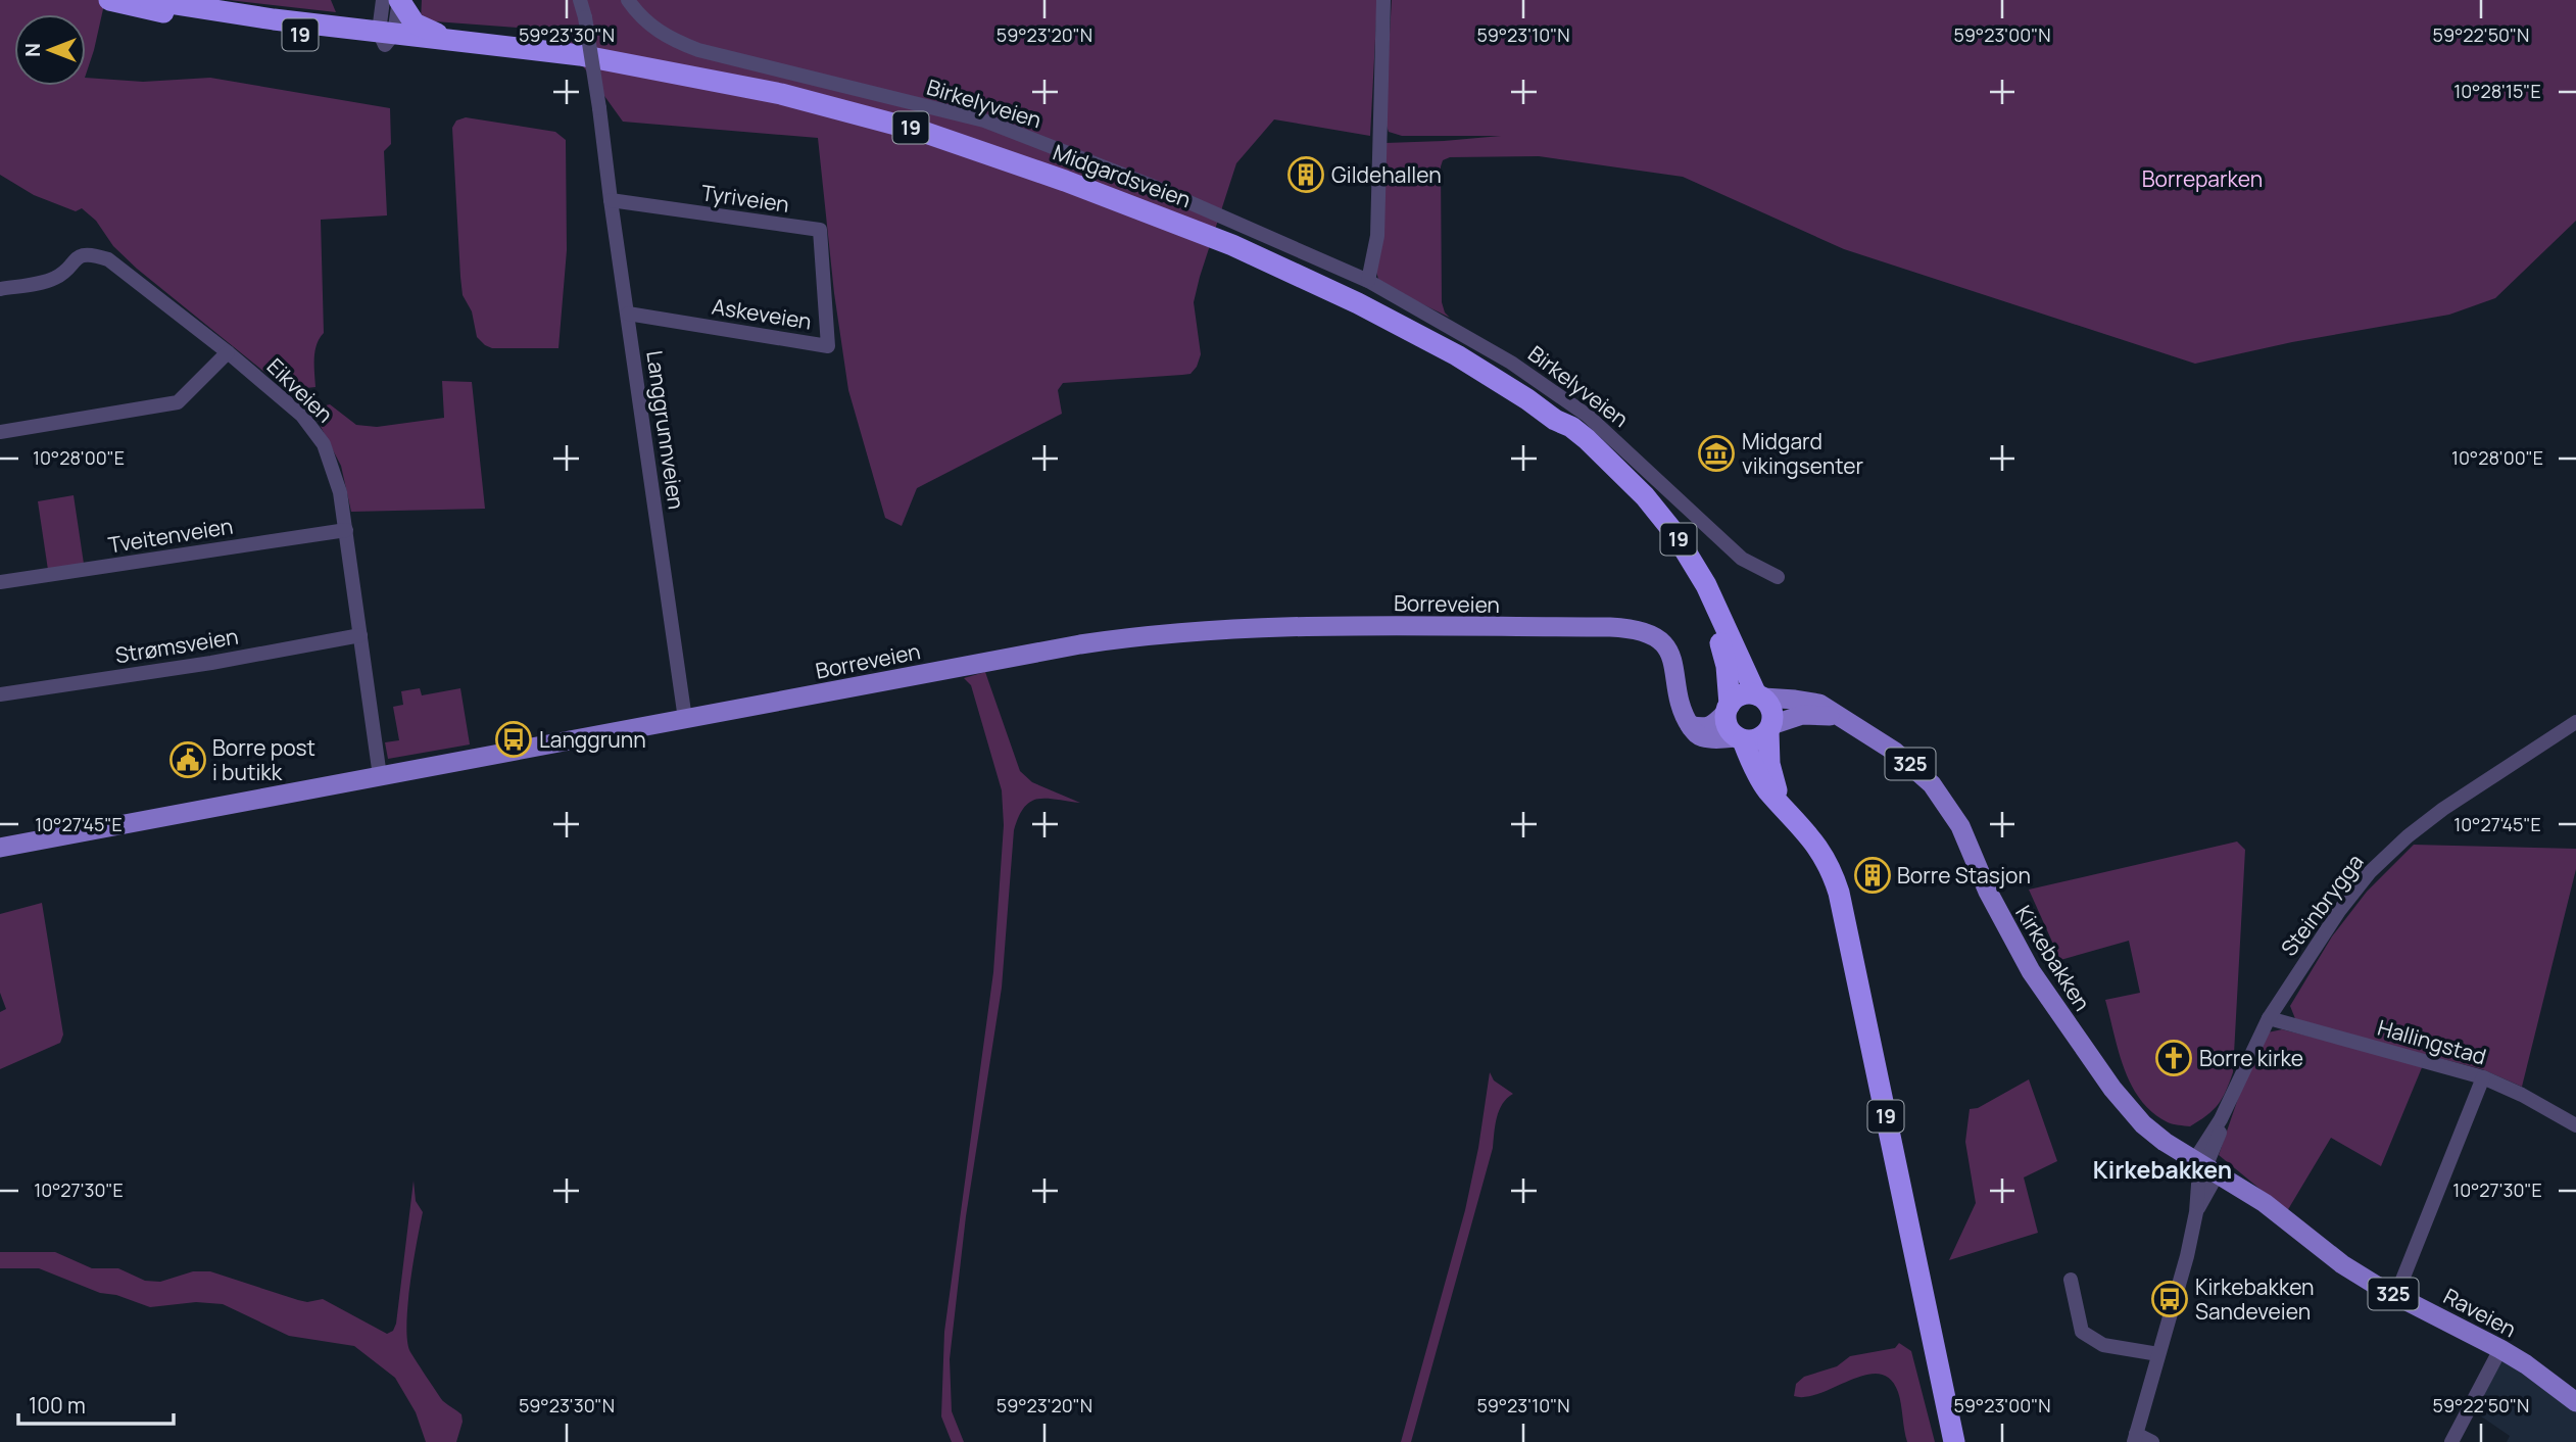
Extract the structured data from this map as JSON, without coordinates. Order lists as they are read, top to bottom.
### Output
{
  "streets": {
    "highway": ["19", "Midgardsveien"],
    "main road": [
      "Borreveien",
      "325",
      "Kirkebakken",
      "Raveien"
    ],
    "street": [
      "Birkelyveien",
      "Tyriveien",
      "Askeveien",
      "Eikveien",
      "Langgrunnveien",
      "Tveitenveien",
      "Strømsveien",
      "Steinbrygga",
      "Hallingstad"
    ]
  },
  "crossings": [
    ["19", "Midgardsveien"],
    ["19", "Kirkebakken"],
    ["Midgardsveien", "Kirkebakken"],
    ["Tyriveien", "Askeveien"],
    ["Tyriveien", "Langgrunnveien"],
    ["Askeveien", "Langgrunnveien"],
    ["Eikveien", "Tveitenveien"],
    ["Eikveien", "Borreveien"],
    ["Eikveien", "Strømsveien"],
    ["Langgrunnveien", "Borreveien"],
    ["Steinbrygga", "Kirkebakken"],
    ["Steinbrygga", "Hallingstad"],
    ["Steinbrygga", "Raveien"],
    ["Kirkebakken", "Raveien"]
  ],
  "districts": ["Kirkebakken"],
  "parks": ["Borreparken"],
  "places": {
    "building": ["Gildehallen", "Borre Stasjon"],
    "museum": ["Midgard vikingsenter"],
    "bus stop": ["Langgrunn", "Kirkebakken Sandeveien"],
    "public building": ["Borre post i butikk"],
    "church": ["Borre kirke"]
  },
  "scale_bar": "100 m",
  "north": "left",
  "coordinates": [
    "59°23'30\"N",
    "59°23'20\"N",
    "59°23'10\"N",
    "59°23'00\"N",
    "59°22'50\"N",
    "10°28'15\"E",
    "10°28'00\"E",
    "10°27'45\"E",
    "10°27'30\"E"
  ]
}
